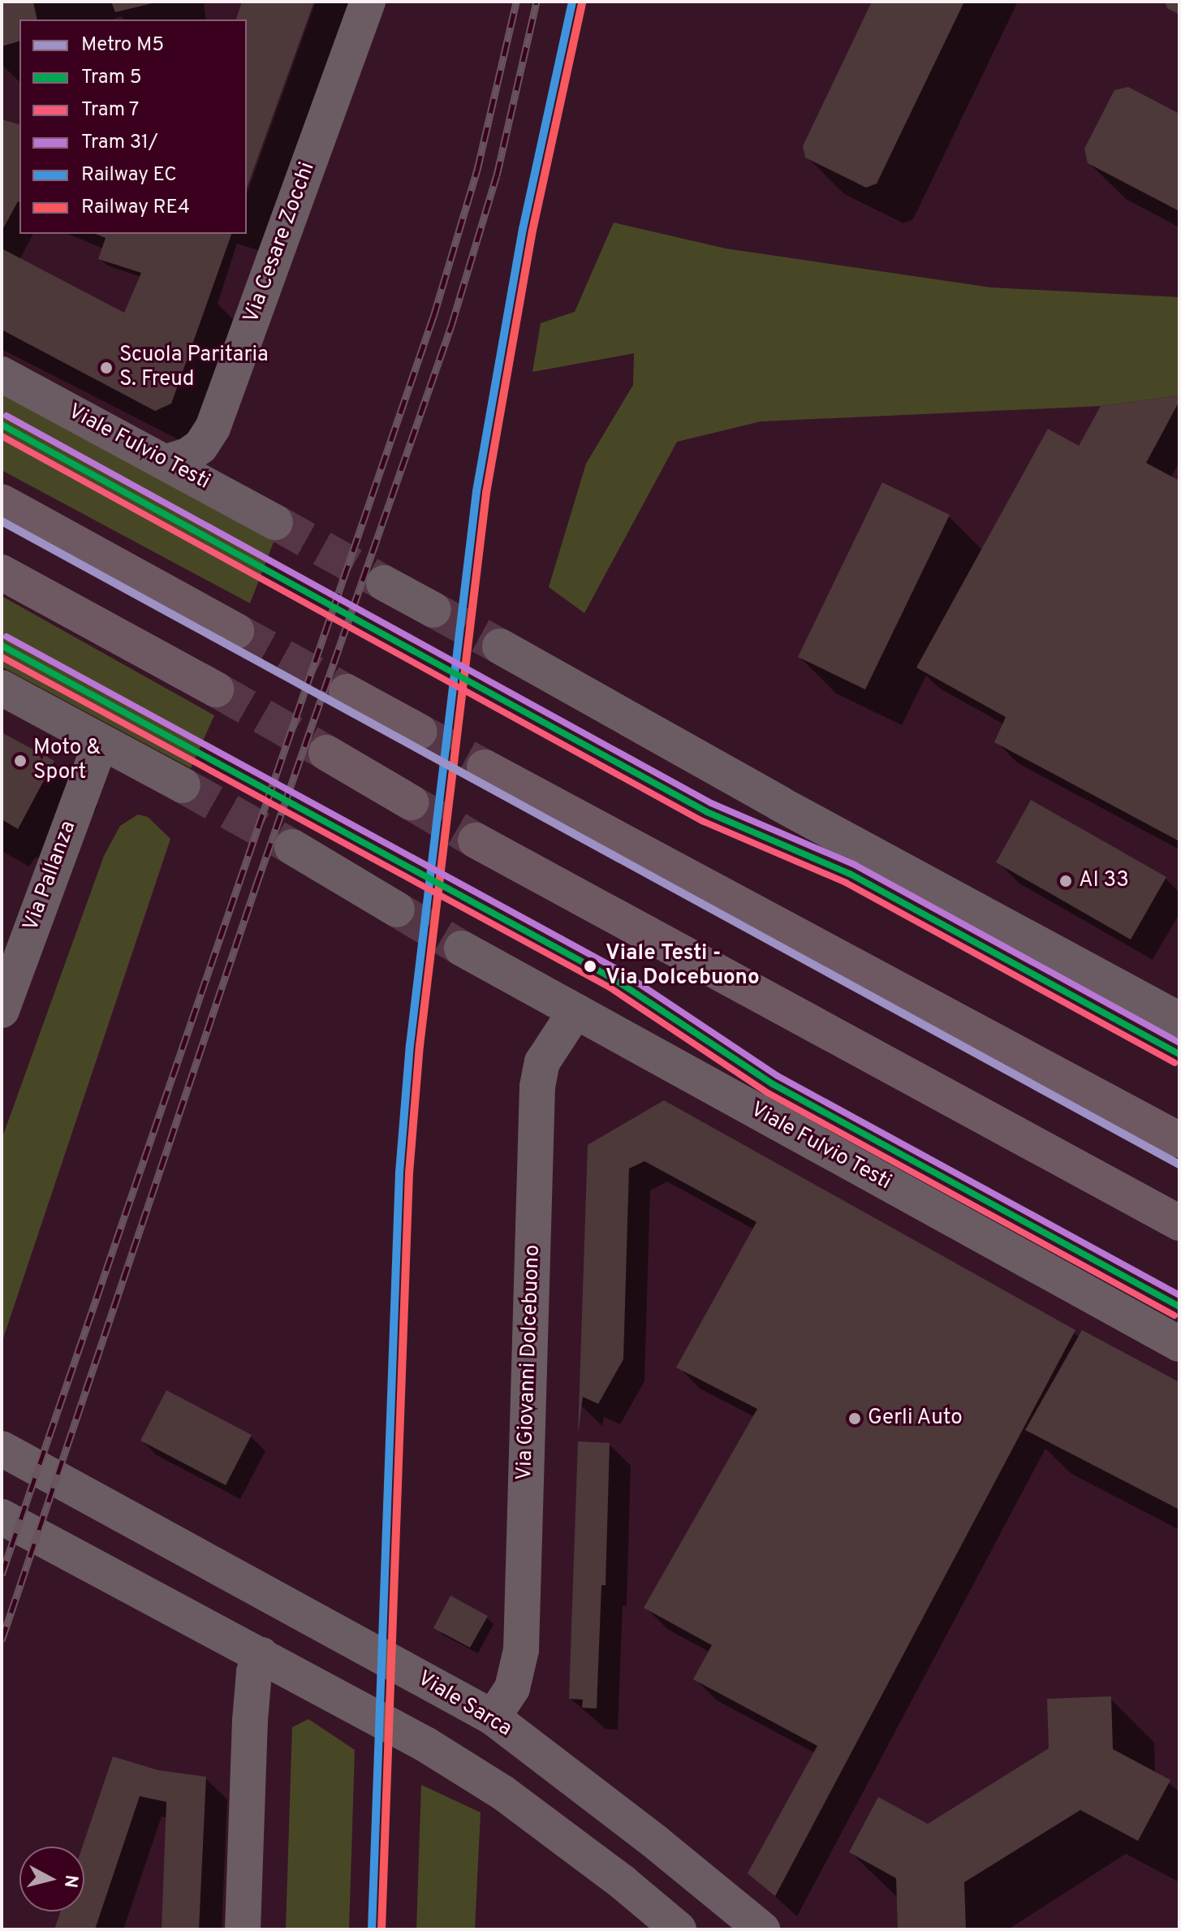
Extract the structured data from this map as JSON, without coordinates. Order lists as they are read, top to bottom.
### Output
{
  "streets": {
    "street": [
      "Via Cesare Zocchi",
      "Viale Fulvio Testi",
      "Via Pallanza",
      "Via Giovanni Dolcebuono",
      "Viale Sarca"
    ]
  },
  "crossings": [
    ["Via Cesare Zocchi", "Viale Fulvio Testi"],
    ["Viale Fulvio Testi", "Via Giovanni Dolcebuono"],
    ["Via Giovanni Dolcebuono", "Viale Sarca"]
  ],
  "places": [
    "Scuola Paritaria S. Freud",
    "Moto & Sport",
    "Al 33",
    "Viale Testi - Via Dolcebuono",
    "Gerli Auto"
  ],
  "lines": [
    "rail line EC",
    "rail line RE4",
    "tram line 31/",
    "tram line 5",
    "tram line 7",
    "metro line M5"
  ],
  "legend": [
    "Metro M5",
    "Tram 5",
    "Tram 7",
    "Tram 31/",
    "Railway EC",
    "Railway RE4"
  ],
  "north": "right"
}
